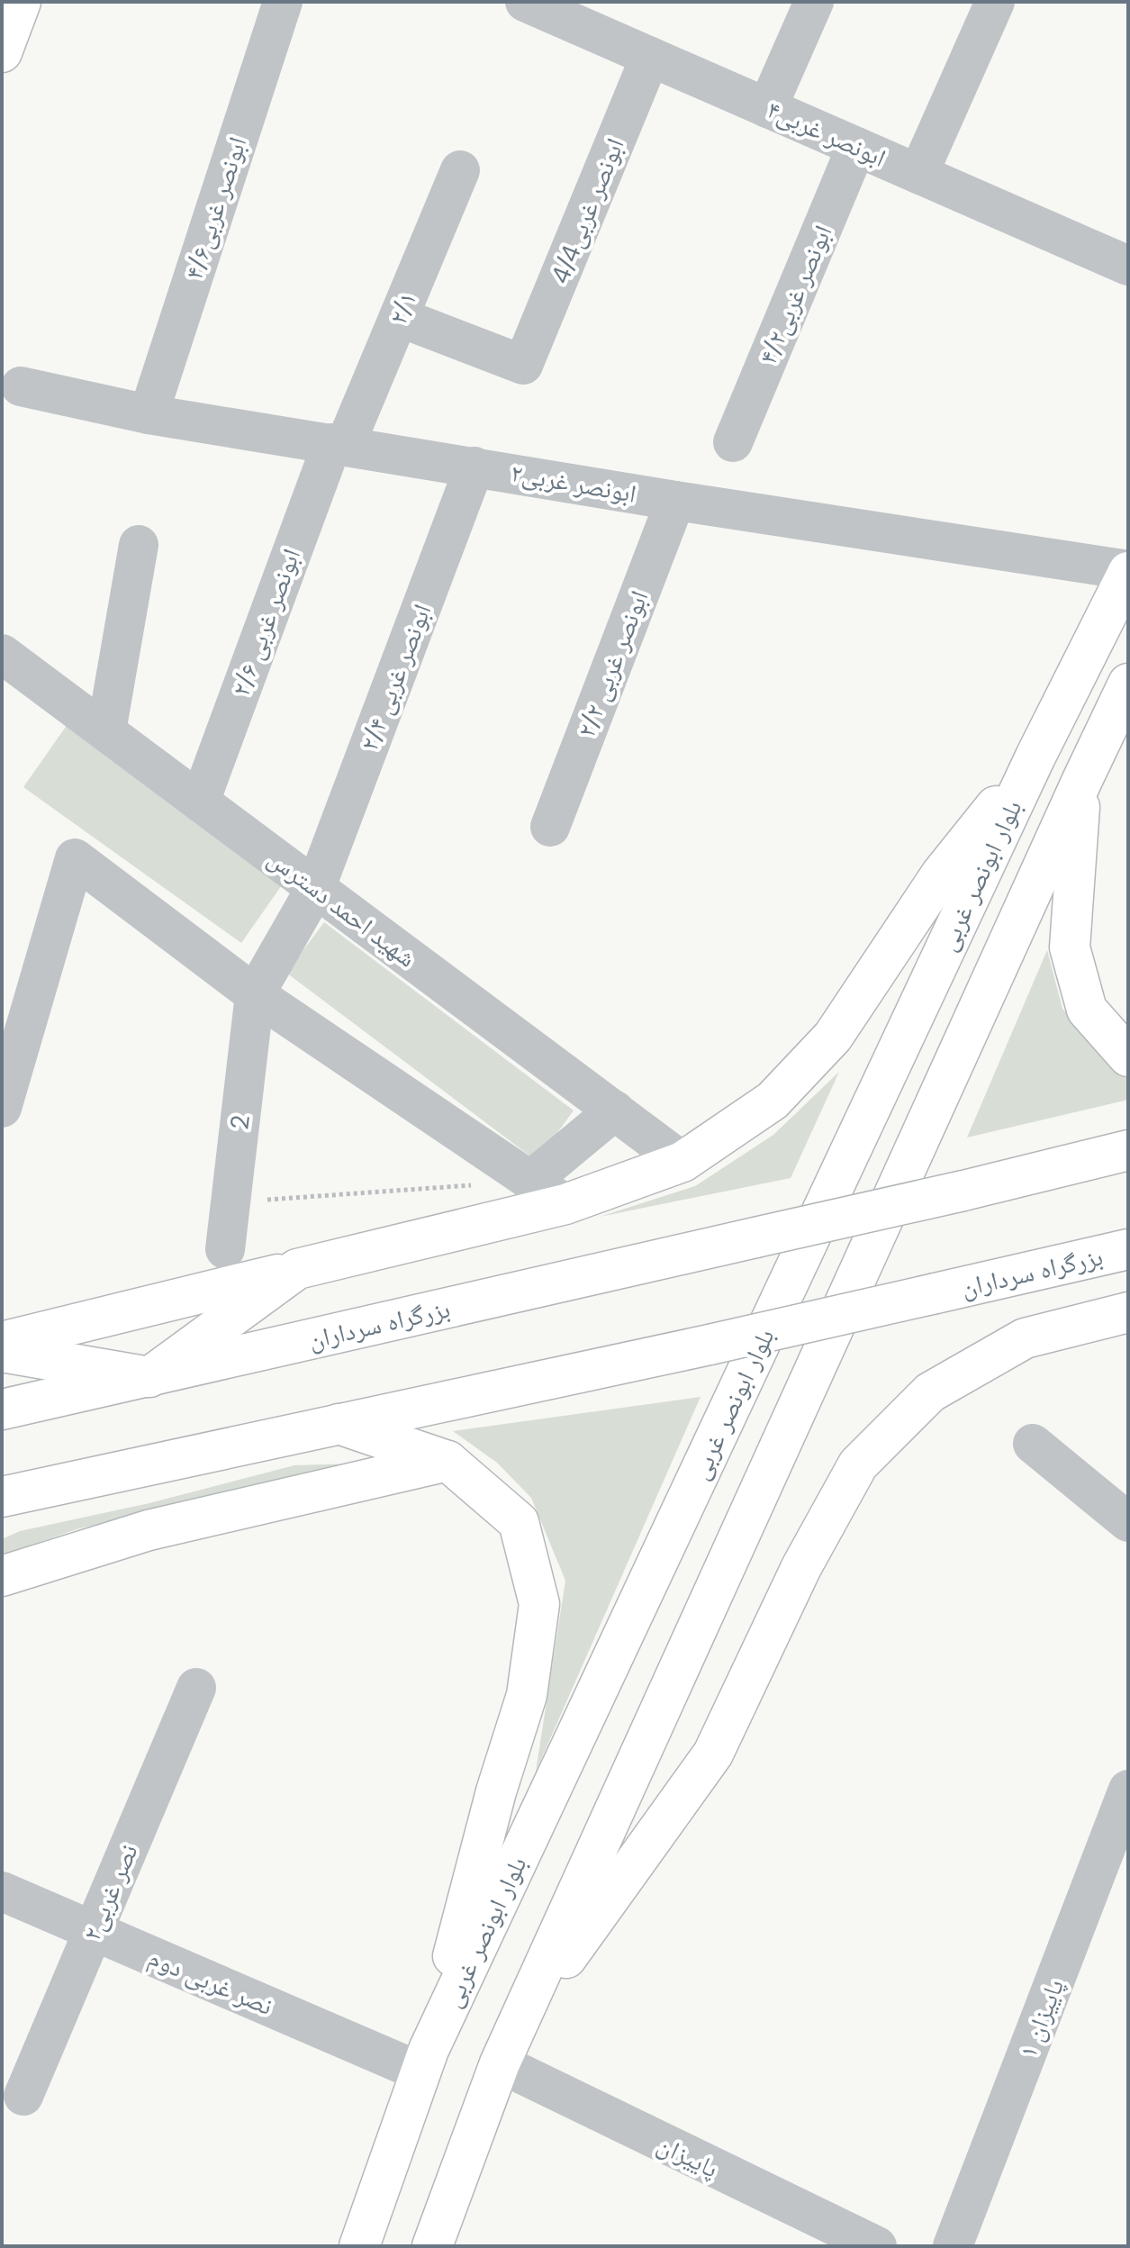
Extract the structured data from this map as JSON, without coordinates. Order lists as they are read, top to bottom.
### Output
{
  "streets": {
    "main road": ["بلوار ابونصر غربی", "بزرگراه سرداران"],
    "street": [
      "۴ابونصر غربی",
      "۴/۶ابونصر غربی",
      "4/4ابونصر غربی",
      "۴/۲ابونصر غربی",
      "۲/۱",
      "۲ابونصر غربی",
      "ابونصر غربی ۲/۶",
      "ابونصر غربی ۲/۲",
      "ابونصر غربی ۲/۴",
      "شهید احمد دسترس",
      "2",
      "نصر غربی۲",
      "نصر غربی دوم",
      "پاییزان ۱",
      "پاییزان"
    ]
  },
  "crossings": [
    ["۴ابونصر غربی", "4/4ابونصر غربی"],
    ["۴ابونصر غربی", "۴/۲ابونصر غربی"],
    ["۴/۶ابونصر غربی", "۲ابونصر غربی"],
    ["4/4ابونصر غربی", "۲/۱"],
    ["۲/۱", "۲ابونصر غربی"],
    ["۲/۱", "ابونصر غربی ۲/۶"],
    ["۲ابونصر غربی", "ابونصر غربی ۲/۶"],
    ["۲ابونصر غربی", "ابونصر غربی ۲/۲"],
    ["۲ابونصر غربی", "ابونصر غربی ۲/۴"],
    ["۲ابونصر غربی", "بلوار ابونصر غربی"],
    ["ابونصر غربی ۲/۶", "شهید احمد دسترس"],
    ["ابونصر غربی ۲/۴", "شهید احمد دسترس"],
    ["ابونصر غربی ۲/۴", "2"],
    ["بلوار ابونصر غربی", "نصر غربی دوم"],
    ["بلوار ابونصر غربی", "پاییزان"],
    ["نصر غربی۲", "نصر غربی دوم"]
  ]
}
